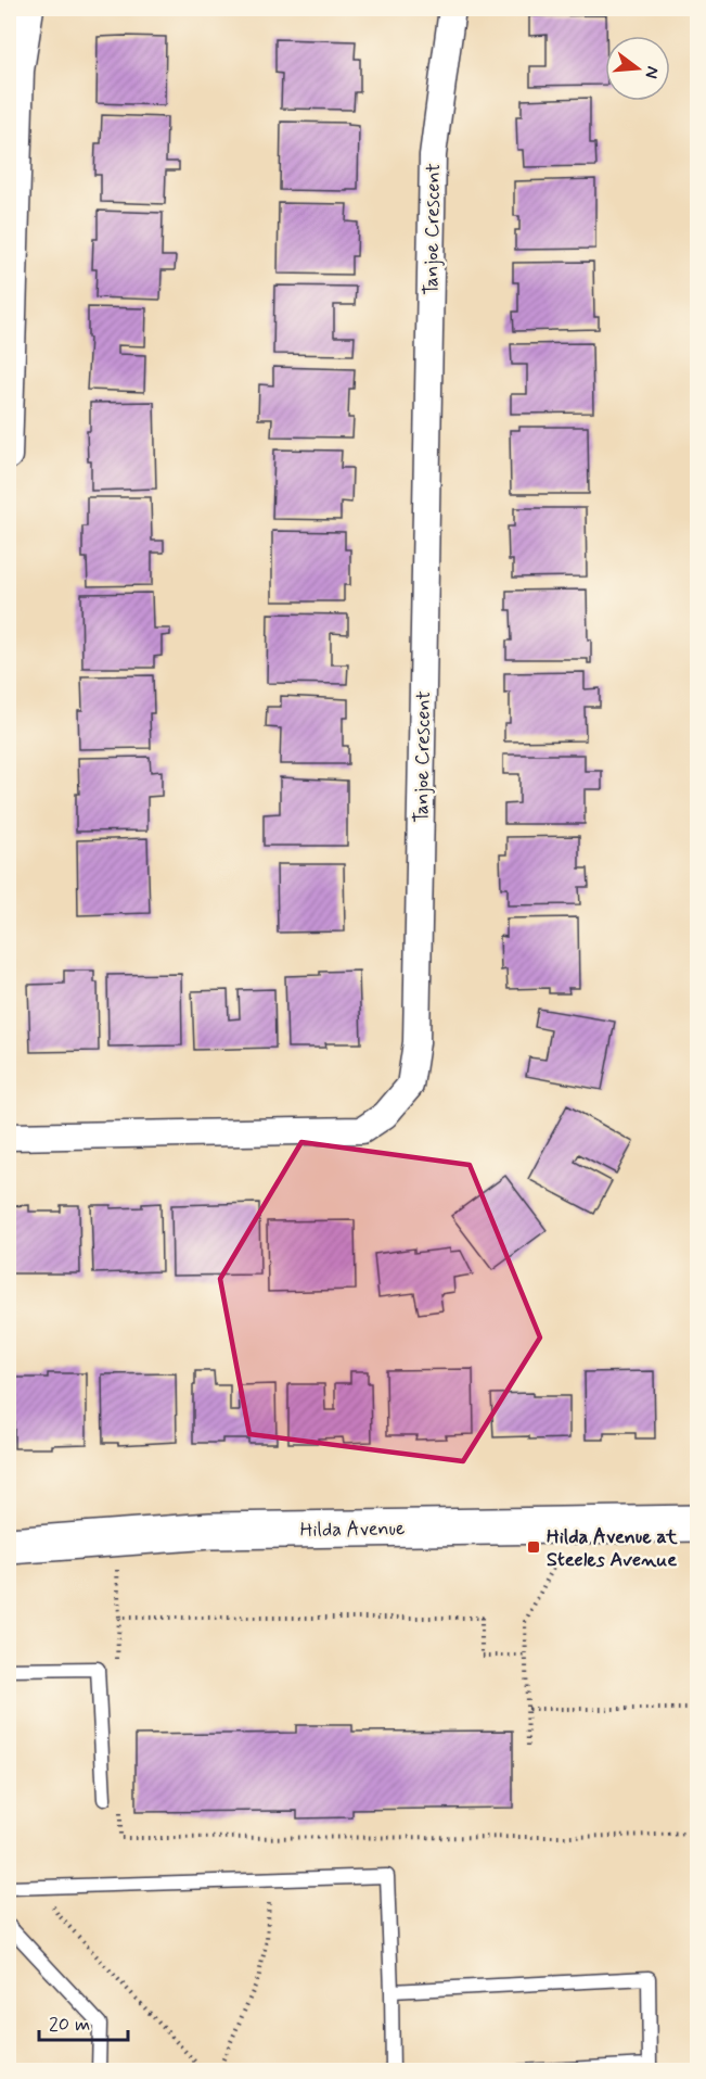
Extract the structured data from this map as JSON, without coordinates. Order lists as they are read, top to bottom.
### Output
{
  "streets": {
    "street": ["Tanjoe Crescent", "Hilda Avenue"]
  },
  "places": {
    "transit": ["Hilda Avenue at Steeles Avenue"]
  },
  "scale_bar": "20 m",
  "north": "right"
}
